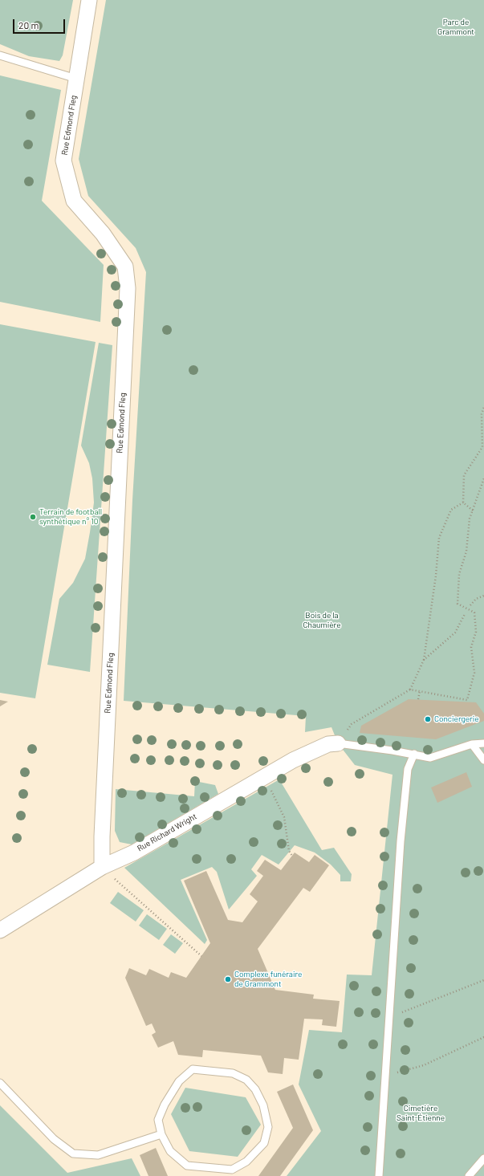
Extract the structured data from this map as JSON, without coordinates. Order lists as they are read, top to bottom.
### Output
{
  "streets": {
    "street": ["Rue Edmond Fleg", "Rue Richard Wright"]
  },
  "crossings": [
    ["Rue Edmond Fleg", "Rue Richard Wright"]
  ],
  "parks": ["Parc de Grammont", "Bois de la Chaumière", "Cimetière Saint-Étienne"],
  "places": ["Terrain de football synthétique n° 10", "Conciergerie", "Complexe funéraire de Grammont"],
  "scale_bar": "20 m"
}
